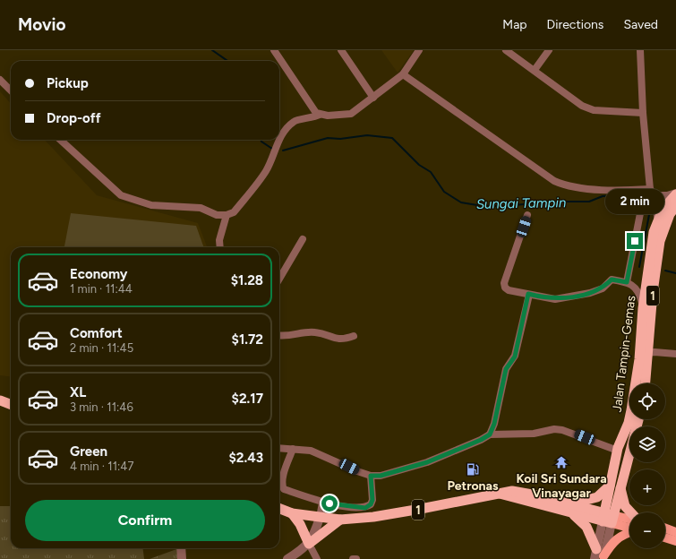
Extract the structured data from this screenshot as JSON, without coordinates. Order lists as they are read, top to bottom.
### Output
{
  "streets": {
    "highway": ["1", "Jalan Tampin-Gemas"]
  },
  "crossings": [
    ["1", "Jalan Tampin-Gemas"]
  ],
  "water": ["Sungai Tampin"],
  "places": {
    "temple": ["Koil Sri Sundara Vinayagar"],
    "fuel station": ["Petronas"]
  },
  "page": {
    "header": "Movio",
    "nav": ["Map", "Directions", "Saved"],
    "banner": ["Pickup", "Drop-off"],
    "bubble": "2 min",
    "list": [
      {
        "name": "Economy",
        "note": "1 min · 11:44",
        "value": "$1.28"
      },
      {
        "name": "Comfort",
        "note": "2 min · 11:45",
        "value": "$1.72"
      },
      {
        "name": "XL",
        "note": "3 min · 11:46",
        "value": "$2.17"
      },
      {
        "name": "Green",
        "note": "4 min · 11:47",
        "value": "$2.43"
      }
    ],
    "map_buttons": ["+", "−"],
    "buttons": "Confirm"
  }
}
